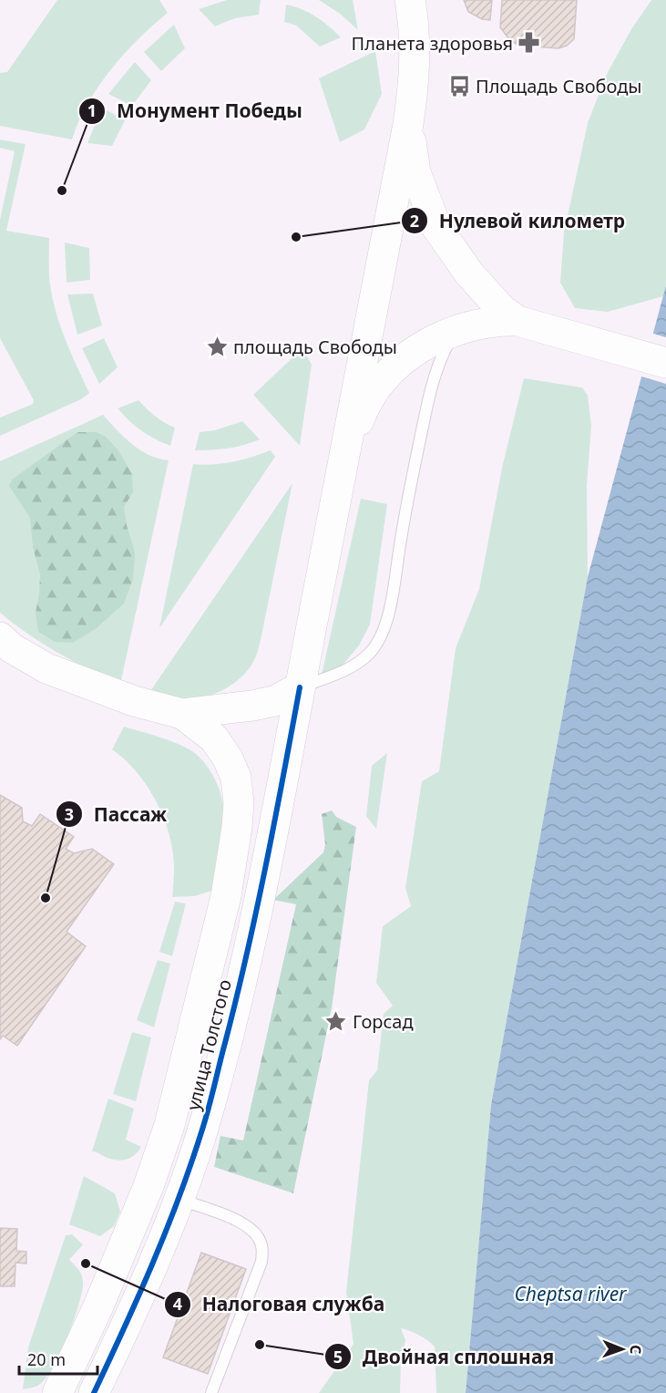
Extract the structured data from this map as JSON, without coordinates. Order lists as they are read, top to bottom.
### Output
{
  "streets": {
    "main road": ["улица Толстого"]
  },
  "water": ["Cheptsa river"],
  "places": {
    "pharmacy": ["Планета здоровья"],
    "bus stop": ["Площадь Свободы"],
    "other": [
      "Монумент Победы",
      "Нулевой километр",
      "Пассаж",
      "Налоговая служба",
      "Двойная сплошная"
    ],
    "place": ["площадь Свободы", "Горсад"]
  },
  "scale_bar": "20 m",
  "north": "right"
}
